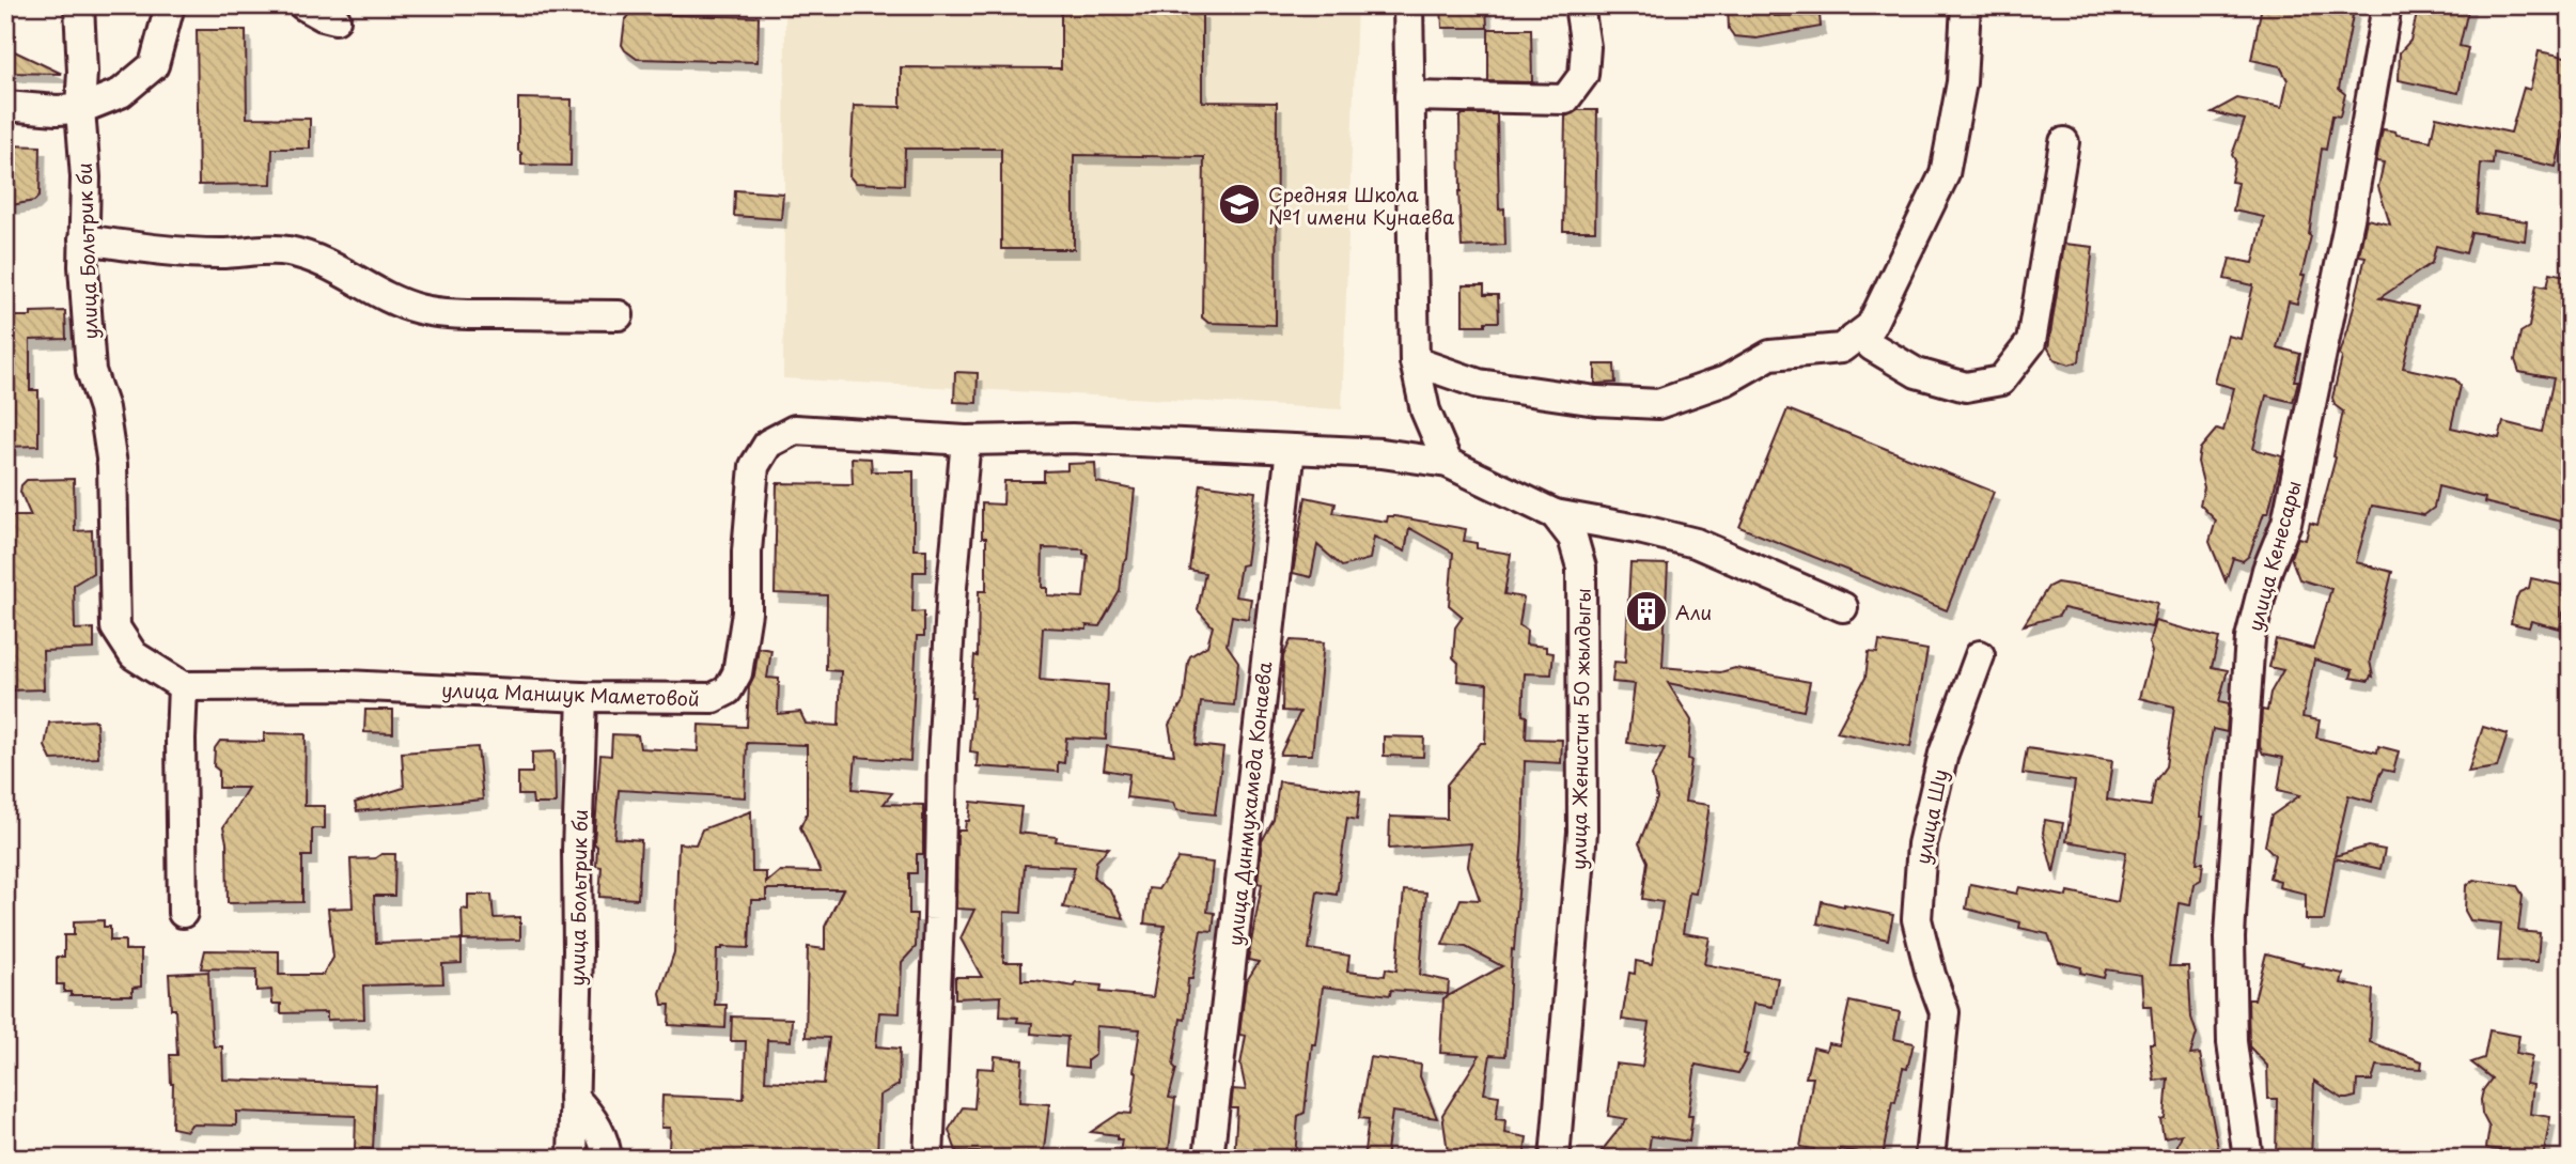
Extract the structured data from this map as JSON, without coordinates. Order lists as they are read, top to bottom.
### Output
{
  "streets": {
    "street": [
      "улица Больтрик би",
      "улица Кенесары",
      "улица Маншук Маметовой",
      "улица Женистин 50 жылдыгы",
      "улица Динмухамеда Конаева",
      "улица Шу"
    ]
  },
  "crossings": [
    ["улица Больтрик би", "улица Маншук Маметовой"],
    ["улица Маншук Маметовой", "улица Динмухамеда Конаева"]
  ],
  "places": {
    "school or university": ["Средняя Школа №1 имени Кунаева"],
    "building": ["Али"]
  }
}
